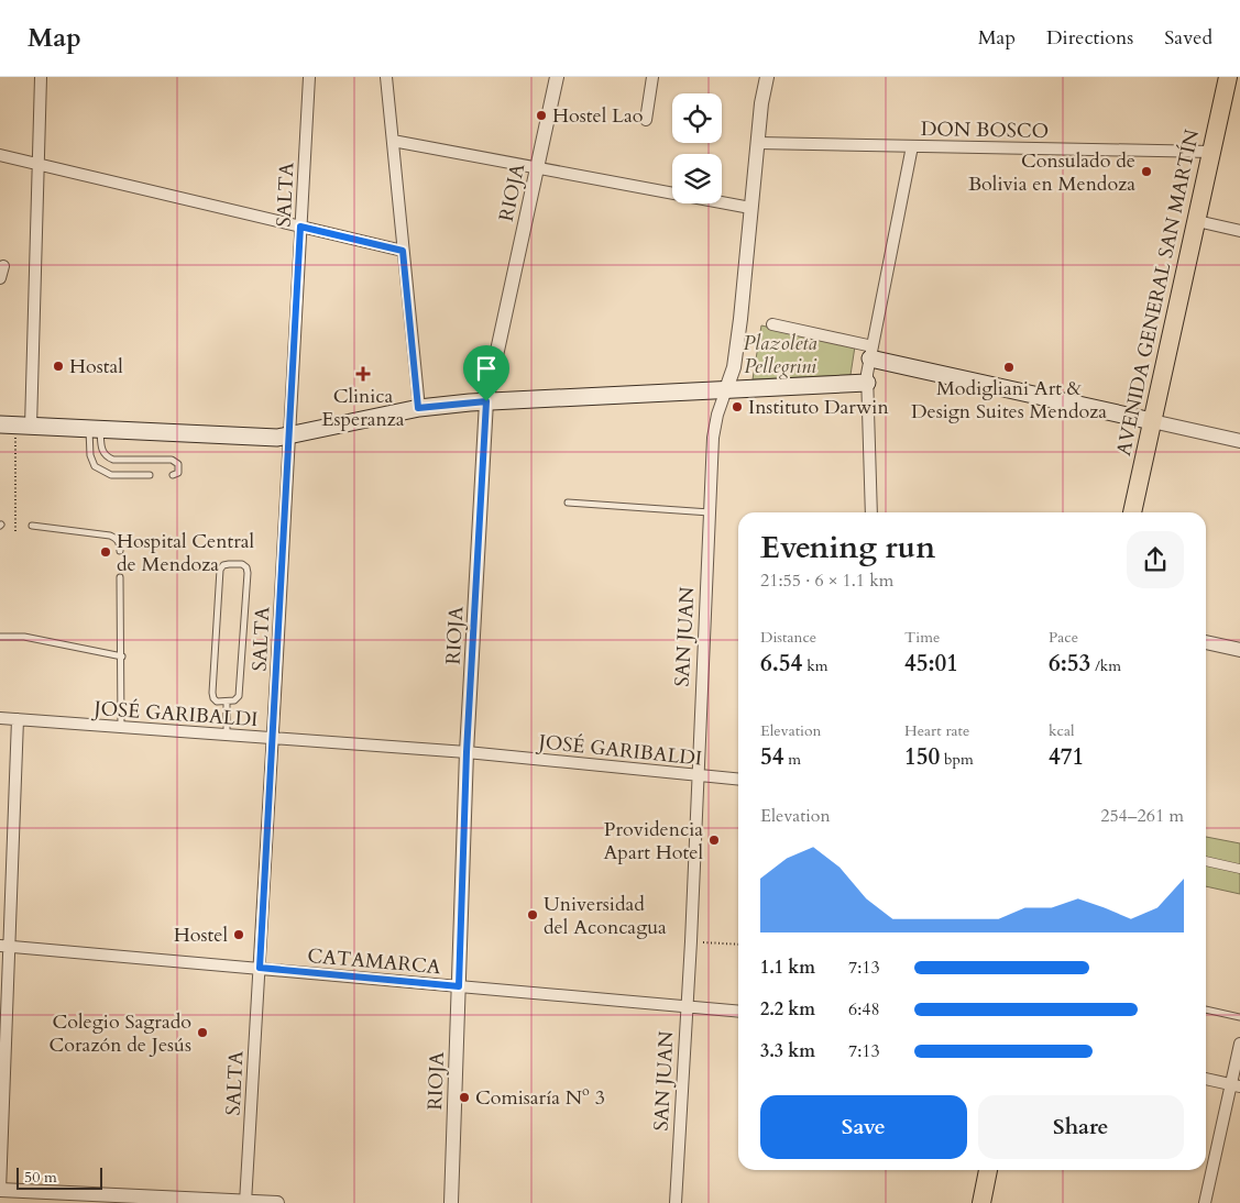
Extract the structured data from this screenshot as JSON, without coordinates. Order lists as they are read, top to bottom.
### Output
{
  "streets": {
    "main road": ["AVENIDA GENERAL SAN MARTÍN"],
    "street": [
      "DON BOSCO",
      "RIOJA",
      "SALTA",
      "SAN JUAN",
      "JOSÉ GARIBALDI",
      "CATAMARCA"
    ]
  },
  "crossings": [
    ["DON BOSCO", "AVENIDA GENERAL SAN MARTÍN"],
    ["DON BOSCO", "SAN JUAN"],
    ["RIOJA", "JOSÉ GARIBALDI"],
    ["RIOJA", "CATAMARCA"],
    ["SALTA", "JOSÉ GARIBALDI"],
    ["SALTA", "CATAMARCA"],
    ["SAN JUAN", "JOSÉ GARIBALDI"],
    ["SAN JUAN", "CATAMARCA"]
  ],
  "parks": ["Plazoleta Pellegrini"],
  "places": {
    "other": [
      "Hostel Lao",
      "Consulado de Bolivia en Mendoza",
      "Hostal",
      "Modigliani Art & Design Suites Mendoza",
      "Instituto Darwin",
      "Hospital Central de Mendoza",
      "Providencia Apart Hotel",
      "Universidad del Aconcagua",
      "Hostel",
      "Colegio Sagrado Corazón de Jesús",
      "Comisaría Nº 3"
    ],
    "health": ["Clinica Esperanza"]
  },
  "scale_bar": "50 m",
  "page": {
    "header": "Map",
    "nav": ["Map", "Directions", "Saved"],
    "heading": ["Evening run", "21:55 · 6 × 1.1 km"],
    "stats": [
      ["Distance", "6.54 km"],
      ["Time", "45:01"],
      ["Pace", "6:53 /km"],
      ["Elevation", "54 m"],
      ["Heart rate", "150 bpm"],
      ["kcal", "471"]
    ],
    "chart": ["Elevation", "254–261 m"],
    "list": [
      {
        "name": "1.1 km",
        "note": "7:13"
      },
      {
        "name": "2.2 km",
        "note": "6:48"
      },
      {
        "name": "3.3 km",
        "note": "7:13"
      }
    ],
    "buttons": ["Save", "Share"],
    "scale": "50 m"
  }
}
